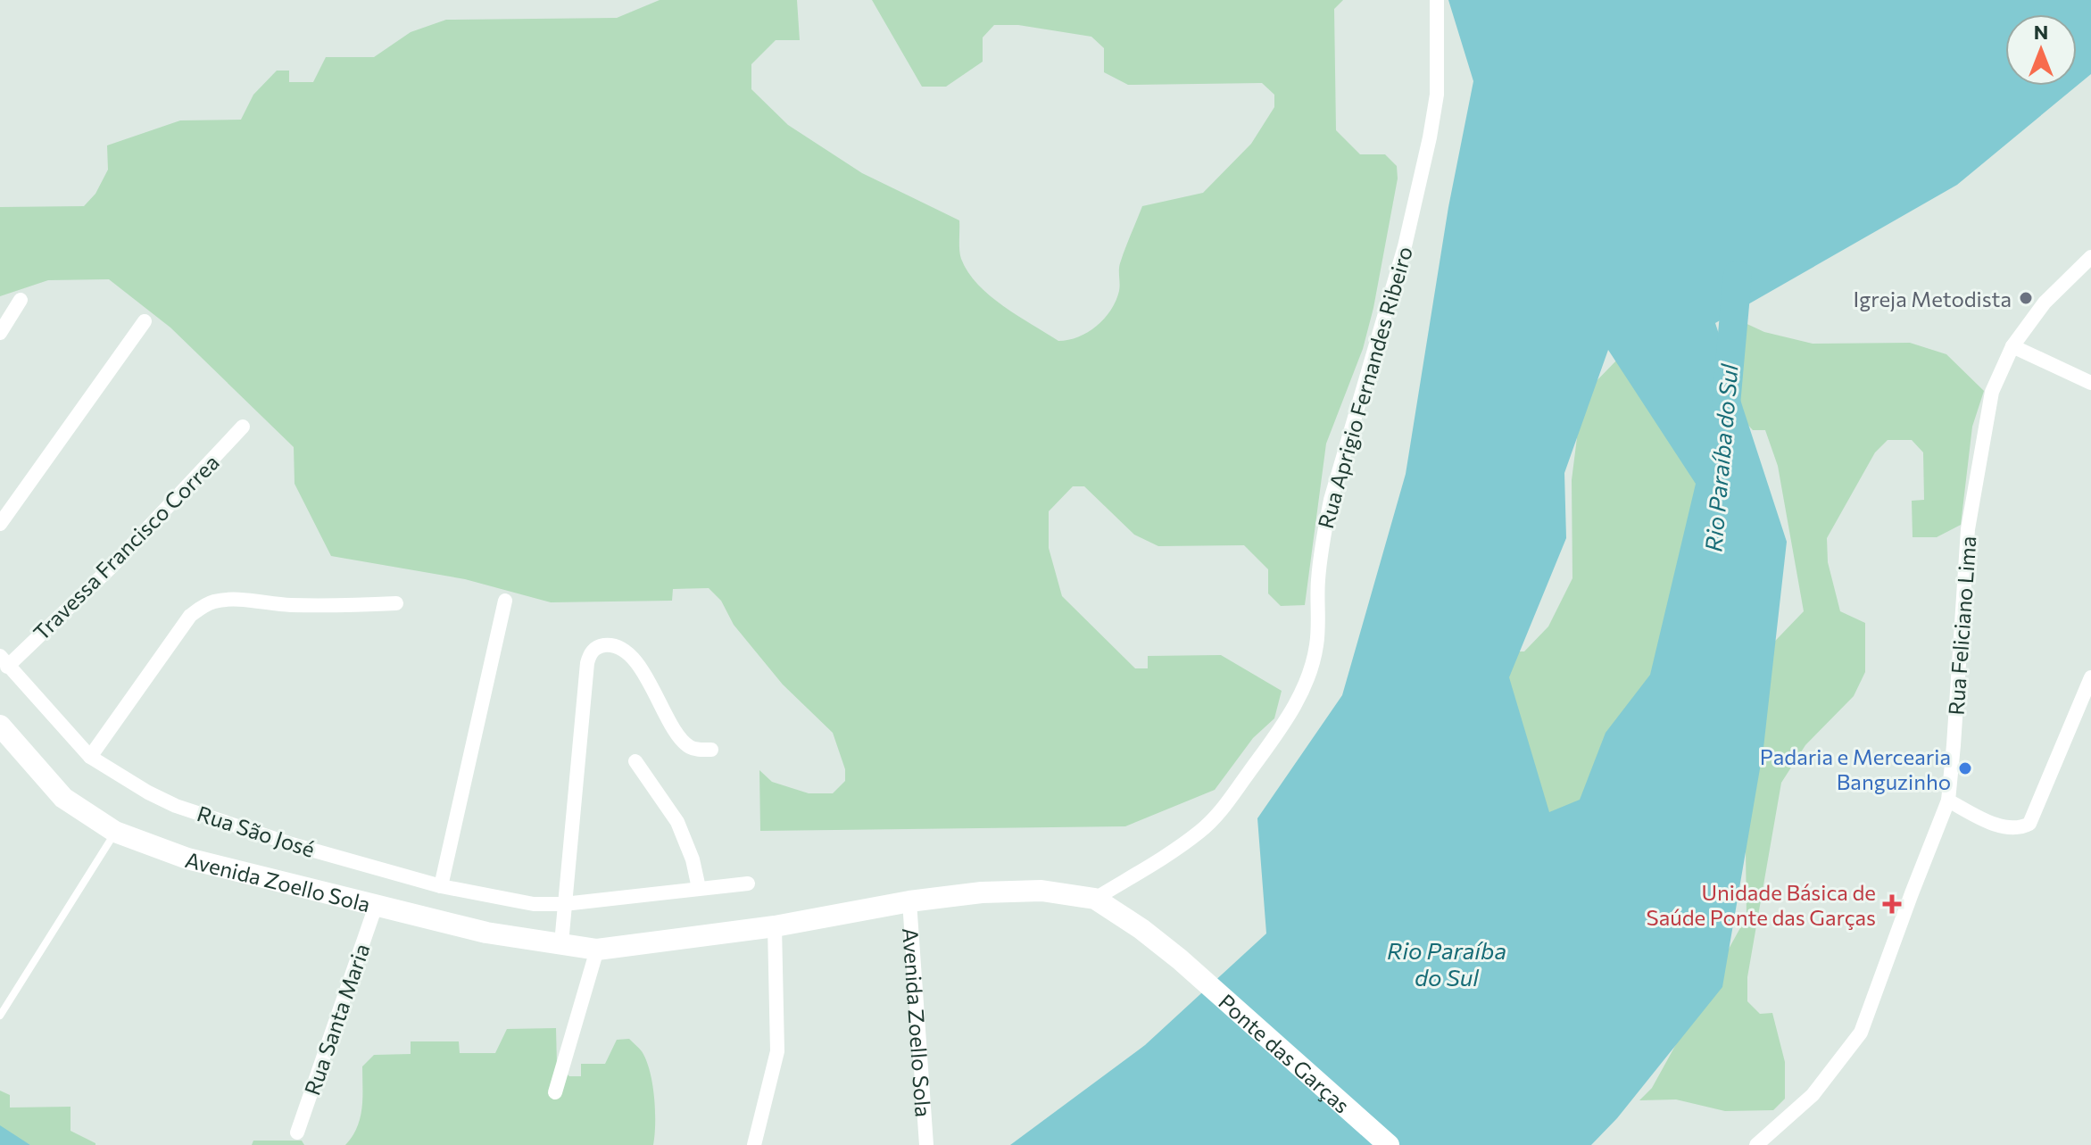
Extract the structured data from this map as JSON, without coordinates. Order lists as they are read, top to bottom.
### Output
{
  "streets": {
    "main road": ["Avenida Zoello Sola", "Ponte das Garças"],
    "street": [
      "Rua Aprigio Fernandes Ribeiro",
      "Travessa Francisco Correa",
      "Rua Feliciano Lima",
      "Rua São José",
      "Rua Santa Maria"
    ]
  },
  "crossings": [
    ["Rua Aprigio Fernandes Ribeiro", "Avenida Zoello Sola"],
    ["Travessa Francisco Correa", "Rua São José"],
    ["Avenida Zoello Sola", "Rua Santa Maria"],
    ["Avenida Zoello Sola", "Ponte das Garças"]
  ],
  "water": ["Rio Paraíba do Sul"],
  "places": {
    "other": ["Igreja Metodista", "Padaria e Mercearia Banguzinho"],
    "health": ["Unidade Básica de Saúde Ponte das Garças"]
  },
  "north": "top"
}
